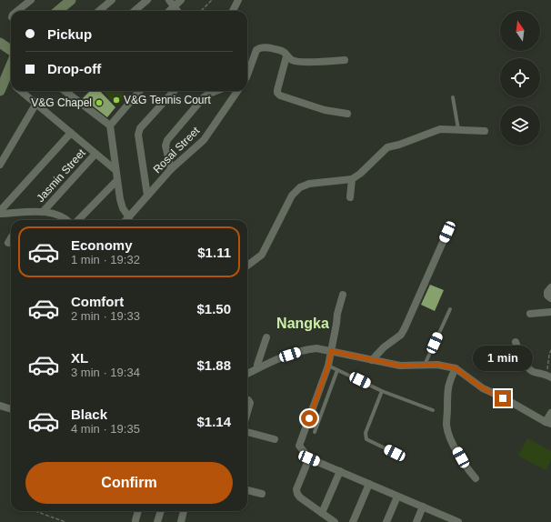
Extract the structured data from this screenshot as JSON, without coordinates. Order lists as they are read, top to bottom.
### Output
{
  "streets": {
    "street": ["Rosal Street", "Jasmin Street"]
  },
  "districts": ["Nangka"],
  "places": ["V&G Tennis Court", "V&G Chapel"],
  "north": "top",
  "page": {
    "banner": ["Pickup", "Drop-off"],
    "list": [
      {
        "name": "Economy",
        "note": "1 min · 19:32",
        "value": "$1.11"
      },
      {
        "name": "Comfort",
        "note": "2 min · 19:33",
        "value": "$1.50"
      },
      {
        "name": "XL",
        "note": "3 min · 19:34",
        "value": "$1.88"
      },
      {
        "name": "Black",
        "note": "4 min · 19:35",
        "value": "$1.14"
      }
    ],
    "bubble": "1 min",
    "buttons": "Confirm"
  }
}
